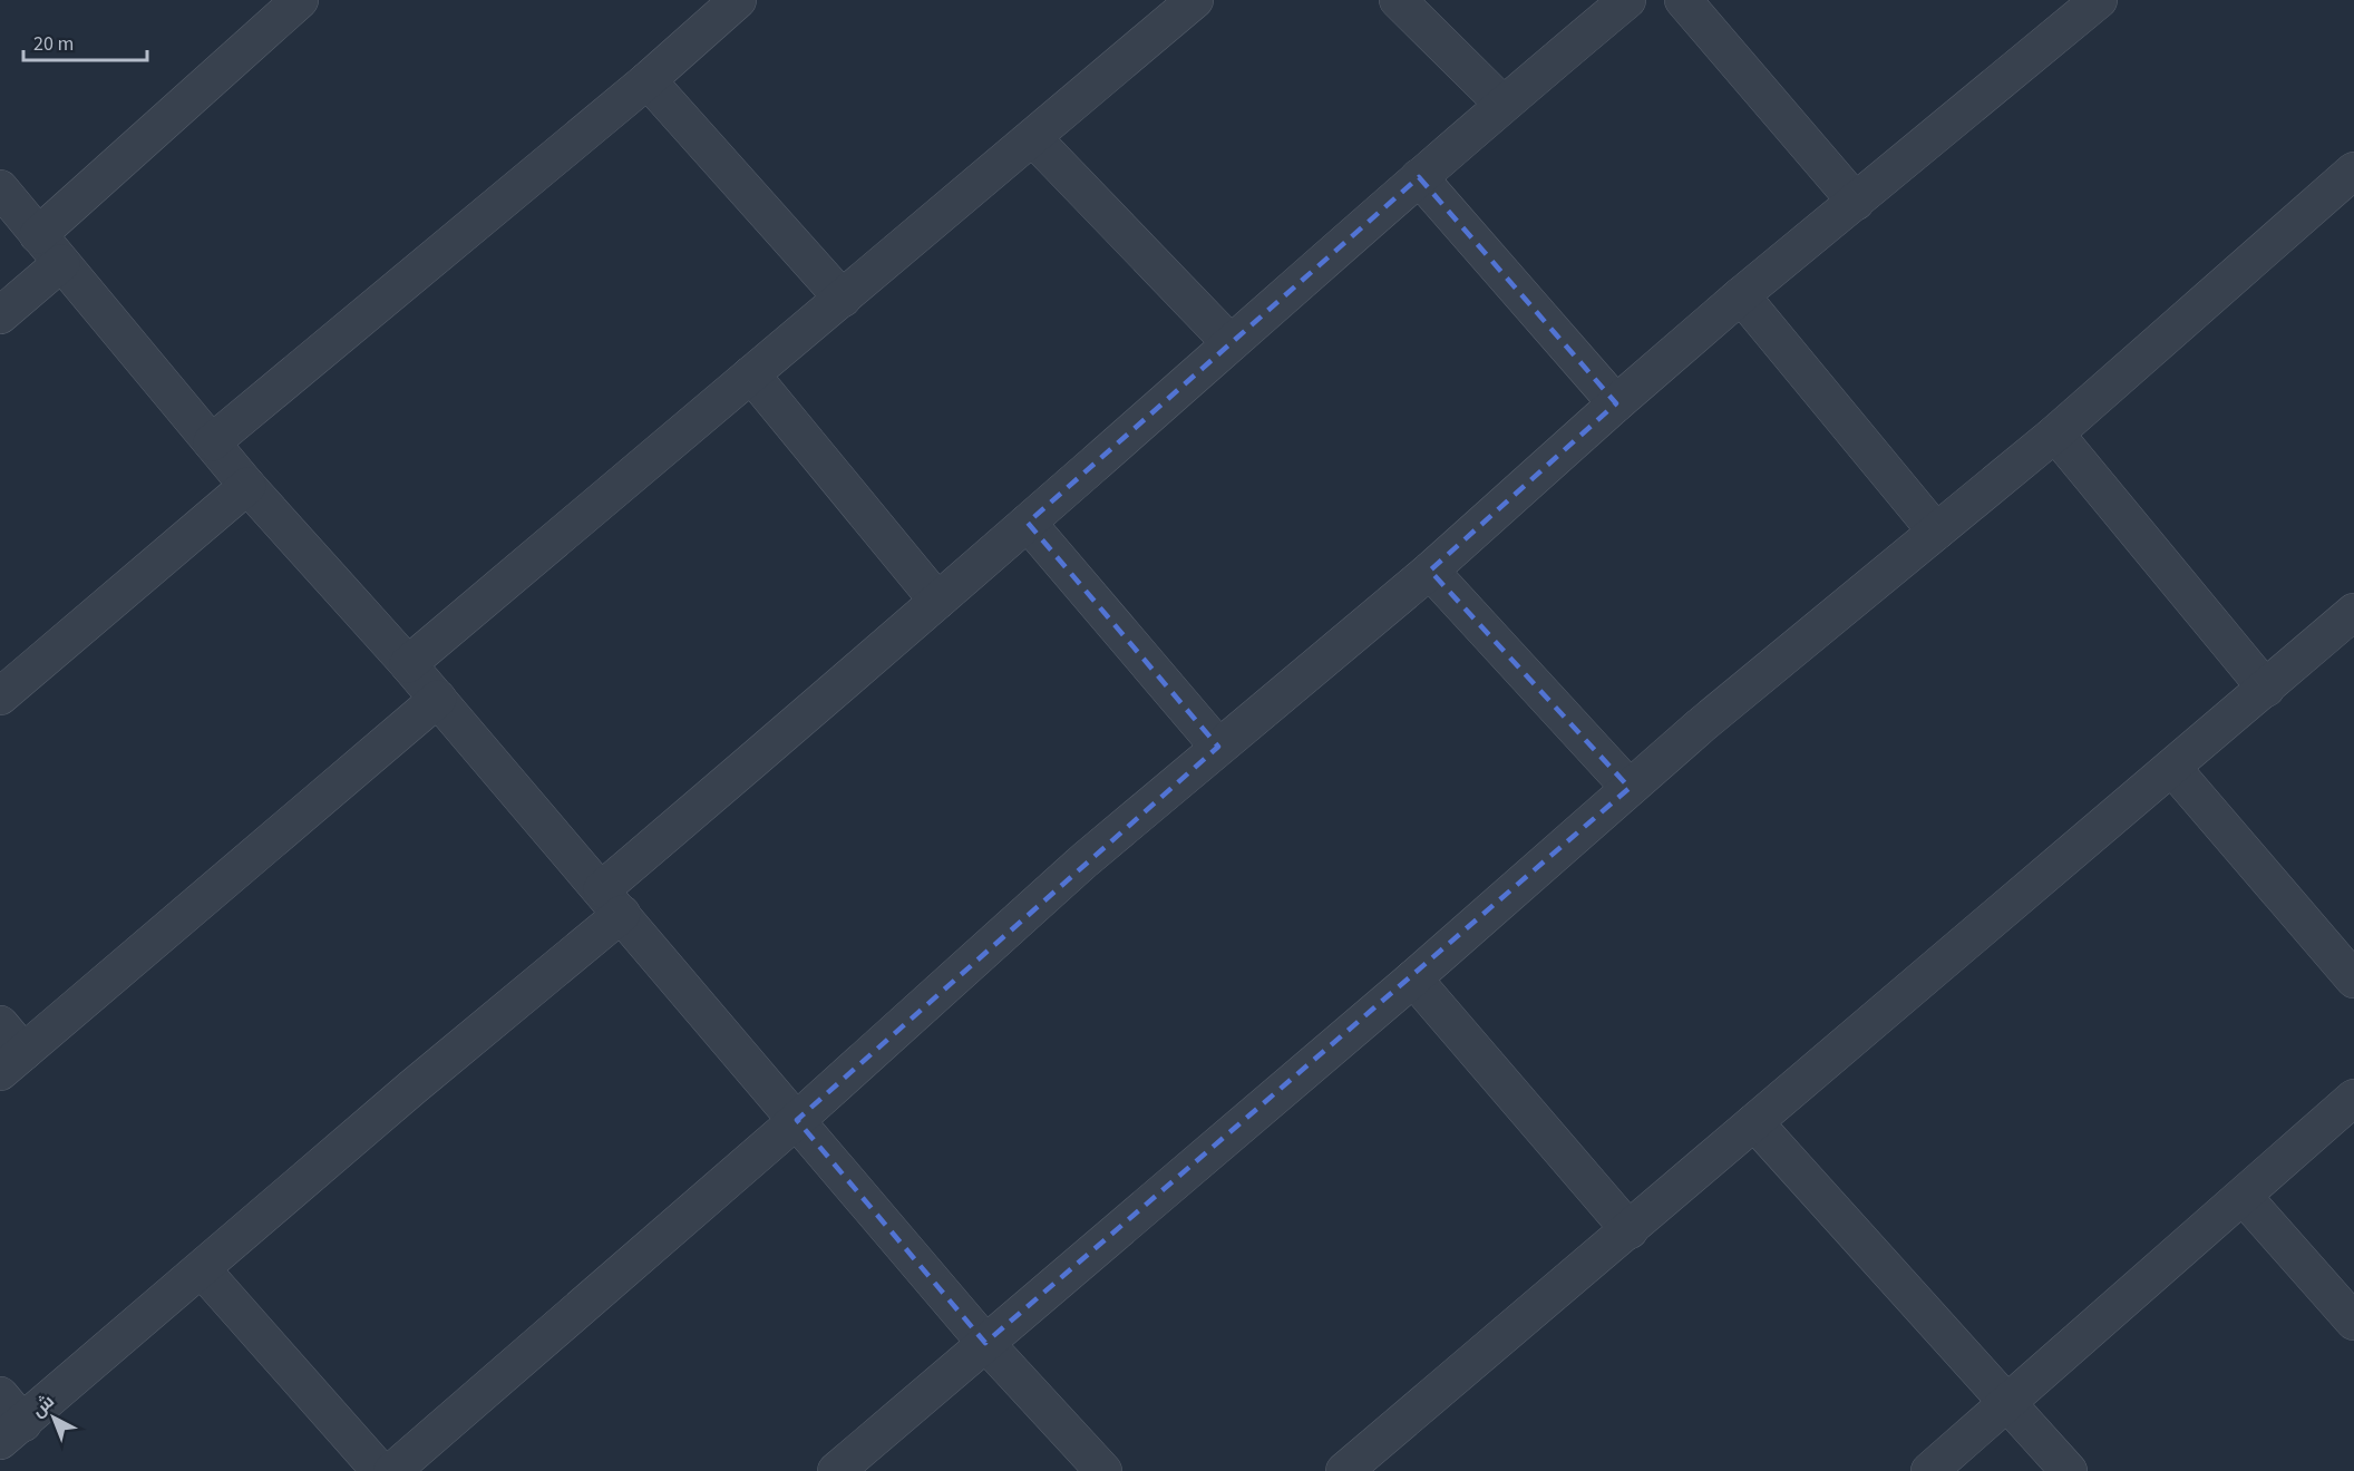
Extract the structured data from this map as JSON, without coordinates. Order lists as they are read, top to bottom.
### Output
{
  "scale_bar": "20 m",
  "north": "top left"
}
